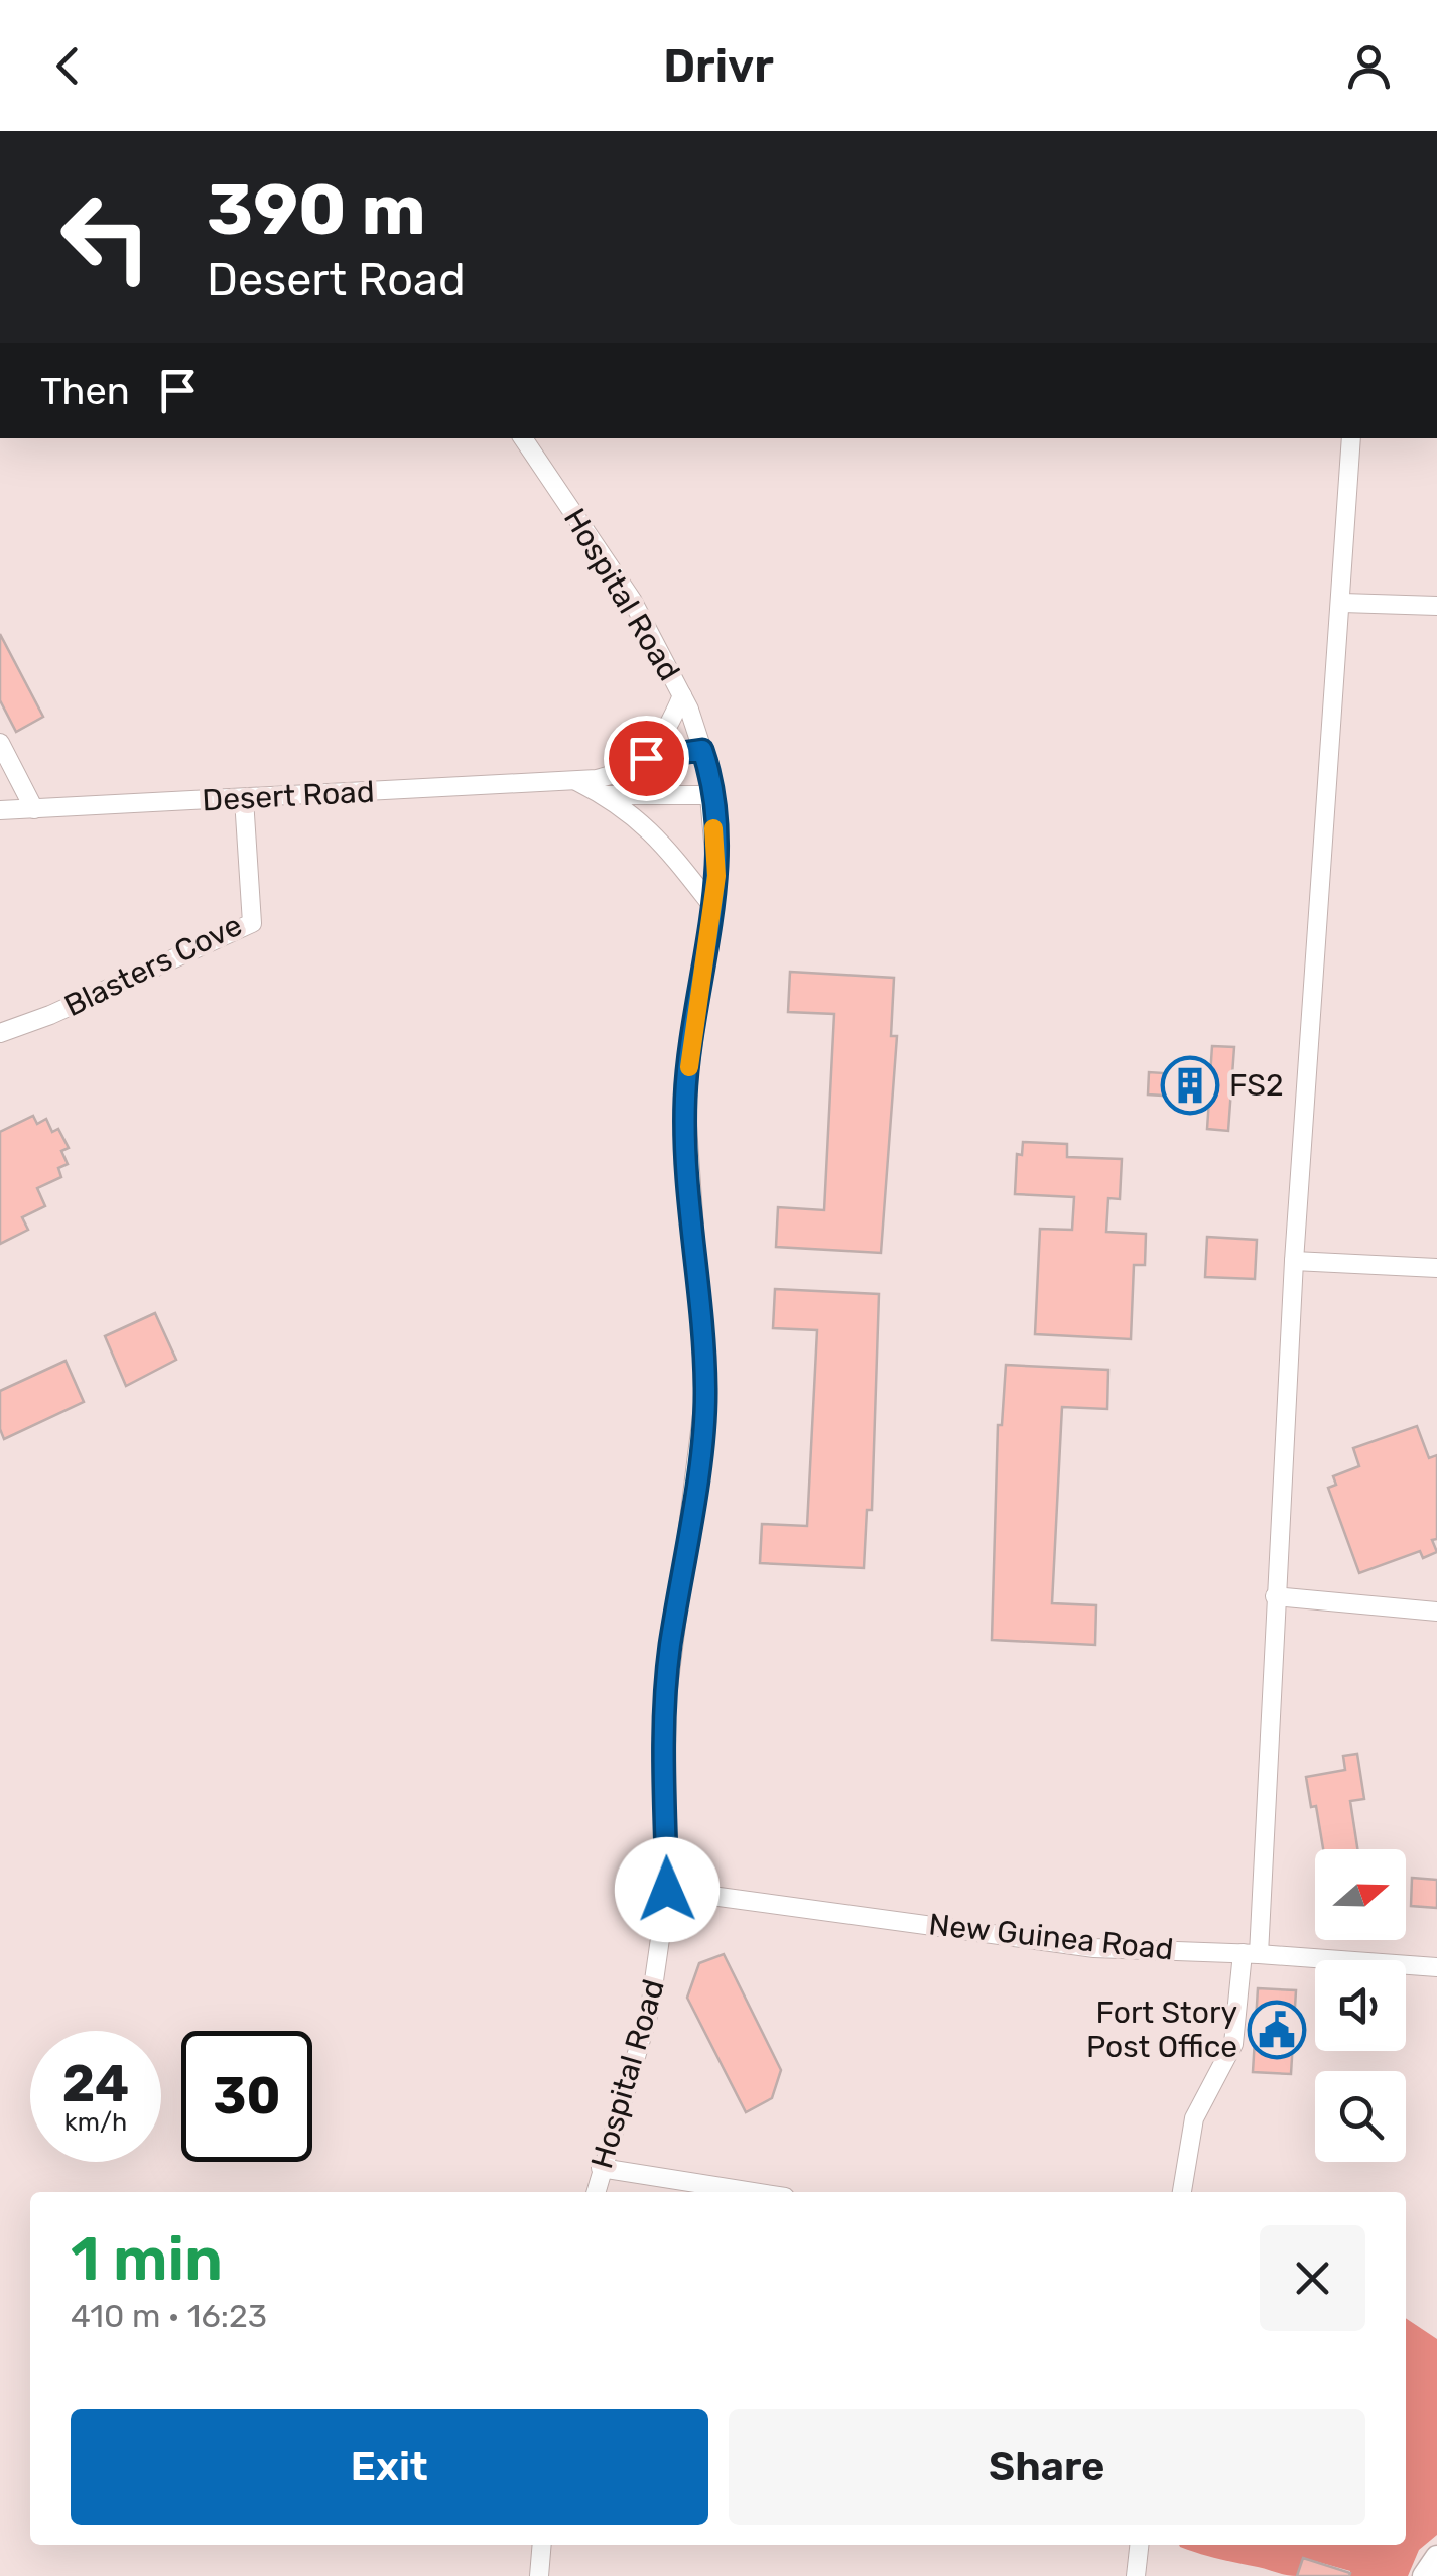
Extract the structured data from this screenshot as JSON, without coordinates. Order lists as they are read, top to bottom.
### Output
{
  "streets": {
    "street": [
      "Hospital Road",
      "Desert Road",
      "Blasters Cove",
      "New Guinea Road"
    ]
  },
  "crossings": [
    ["Hospital Road", "Desert Road"],
    ["Hospital Road", "New Guinea Road"],
    ["Desert Road", "Blasters Cove"]
  ],
  "places": {
    "building": ["FS2"],
    "public building": ["Fort Story Post Office"]
  },
  "north": "right",
  "page": {
    "header": "Drivr",
    "turn": ["390 m", "Desert Road"],
    "then": "Then",
    "speed": "24 km/h",
    "limit": "30",
    "heading": ["1 min", "410 m · 16:23"],
    "buttons": ["Exit", "Share"]
  }
}
